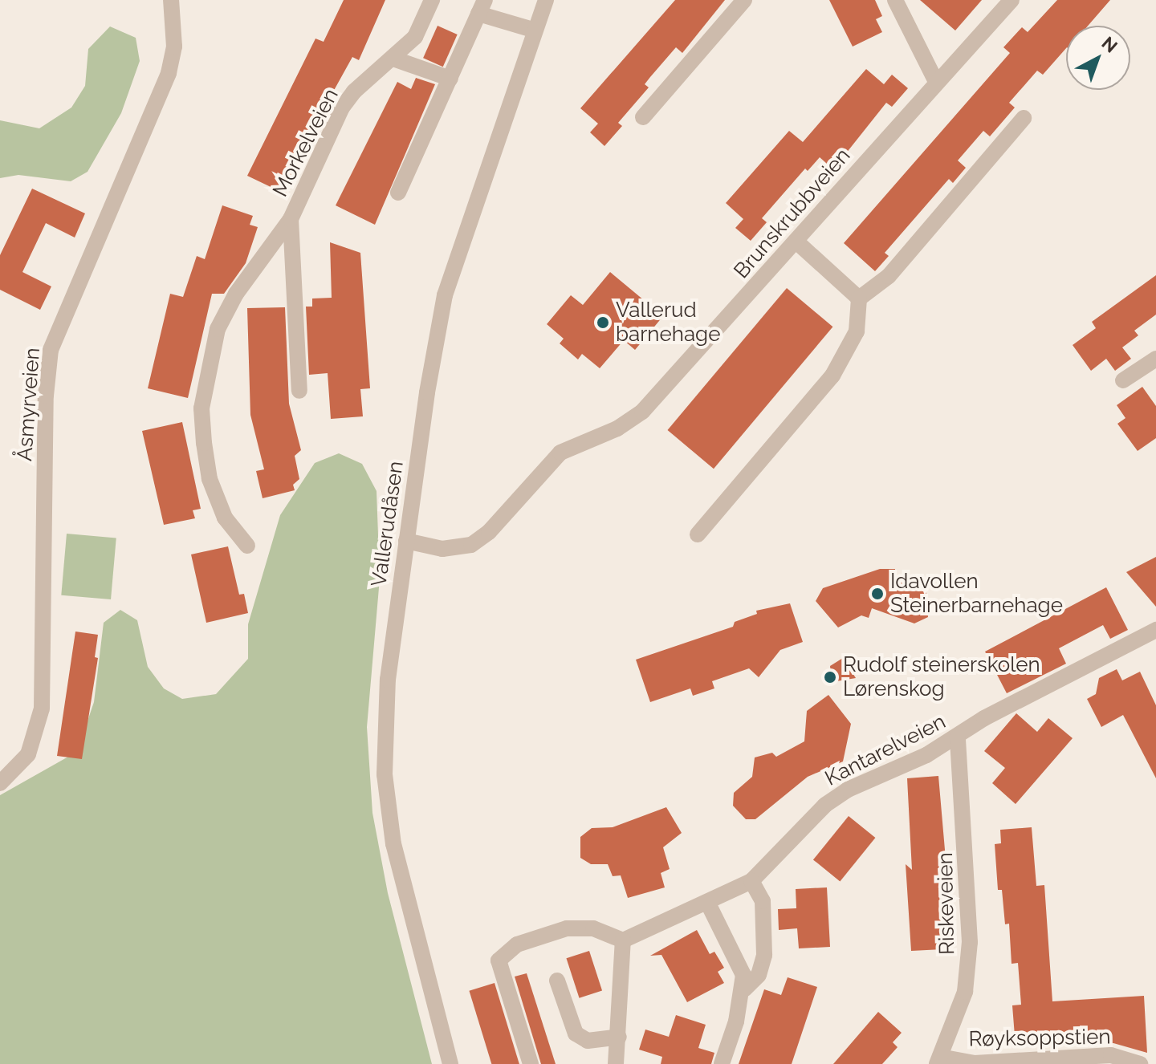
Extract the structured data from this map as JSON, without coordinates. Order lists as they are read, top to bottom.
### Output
{
  "streets": {
    "street": [
      "Morkelveien",
      "Brunskrubbveien",
      "Åsmyrveien",
      "Vallerudåsen",
      "Kantarelveien",
      "Riskeveien",
      "Røyksoppstien"
    ]
  },
  "crossings": [
    ["Brunskrubbveien", "Vallerudåsen"],
    ["Kantarelveien", "Riskeveien"],
    ["Riskeveien", "Røyksoppstien"]
  ],
  "places": ["Vallerud barnehage", "Idavollen Steinerbarnehage", "Rudolf steinerskolen Lørenskog"],
  "north": "top right"
}
